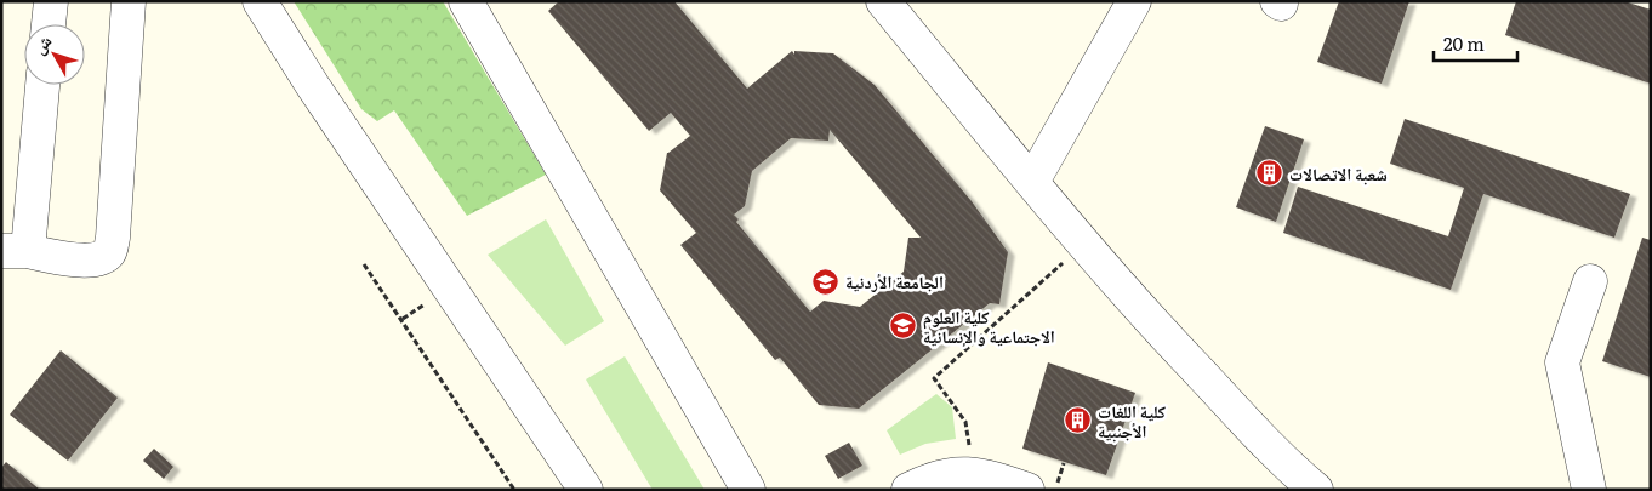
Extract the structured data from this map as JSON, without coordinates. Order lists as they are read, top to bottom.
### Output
{
  "places": {
    "building": ["شعبة الاتصالات", "كلية اللغات الأجنبية"],
    "school or university": ["الجامعة الأردنية", "كلية العلوم الاجتماعية والإنسانية"]
  },
  "scale_bar": "20 m",
  "north": "top left"
}
